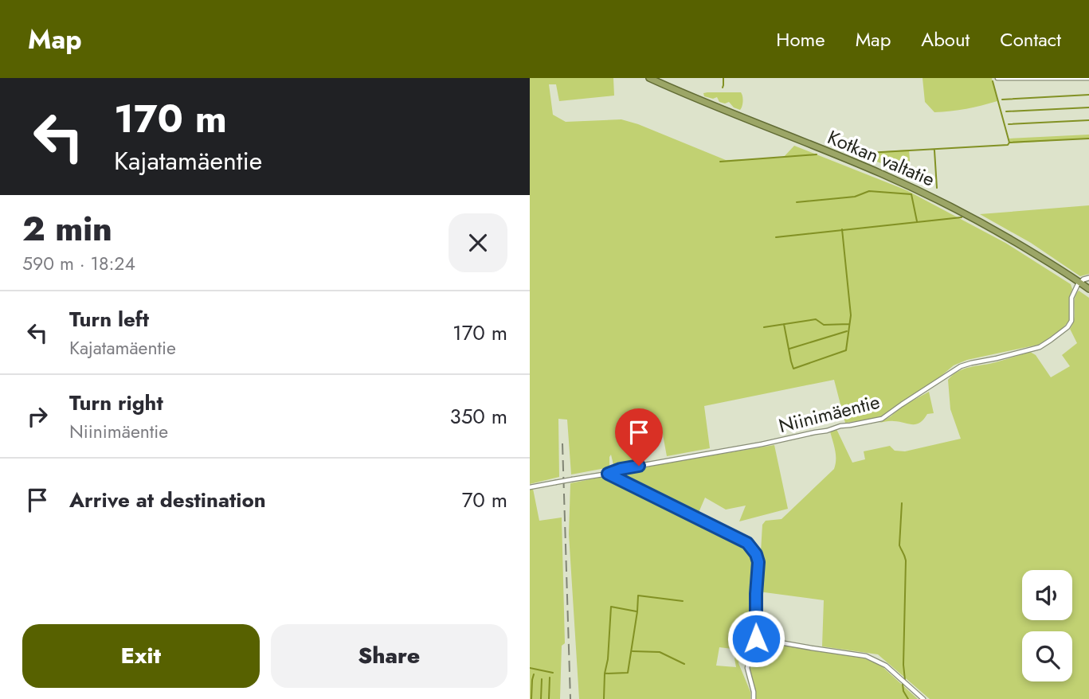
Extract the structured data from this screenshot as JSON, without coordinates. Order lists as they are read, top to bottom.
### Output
{
  "streets": {
    "highway": ["Kotkan valtatie"],
    "street": ["Niinimäentie"]
  },
  "crossings": [
    ["Kotkan valtatie", "Niinimäentie"]
  ],
  "page": {
    "header": "Map",
    "nav": [
      "Home",
      "Map",
      "About",
      "Contact"
    ],
    "turn": ["170 m", "Kajatamäentie"],
    "heading": ["2 min", "590 m · 18:24"],
    "list": [
      {
        "name": "Turn left",
        "note": "Kajatamäentie",
        "value": "170 m"
      },
      {
        "name": "Turn right",
        "note": "Niinimäentie",
        "value": "350 m"
      },
      {
        "name": "Arrive at destination",
        "value": "70 m"
      }
    ],
    "buttons": ["Exit", "Share"]
  }
}
